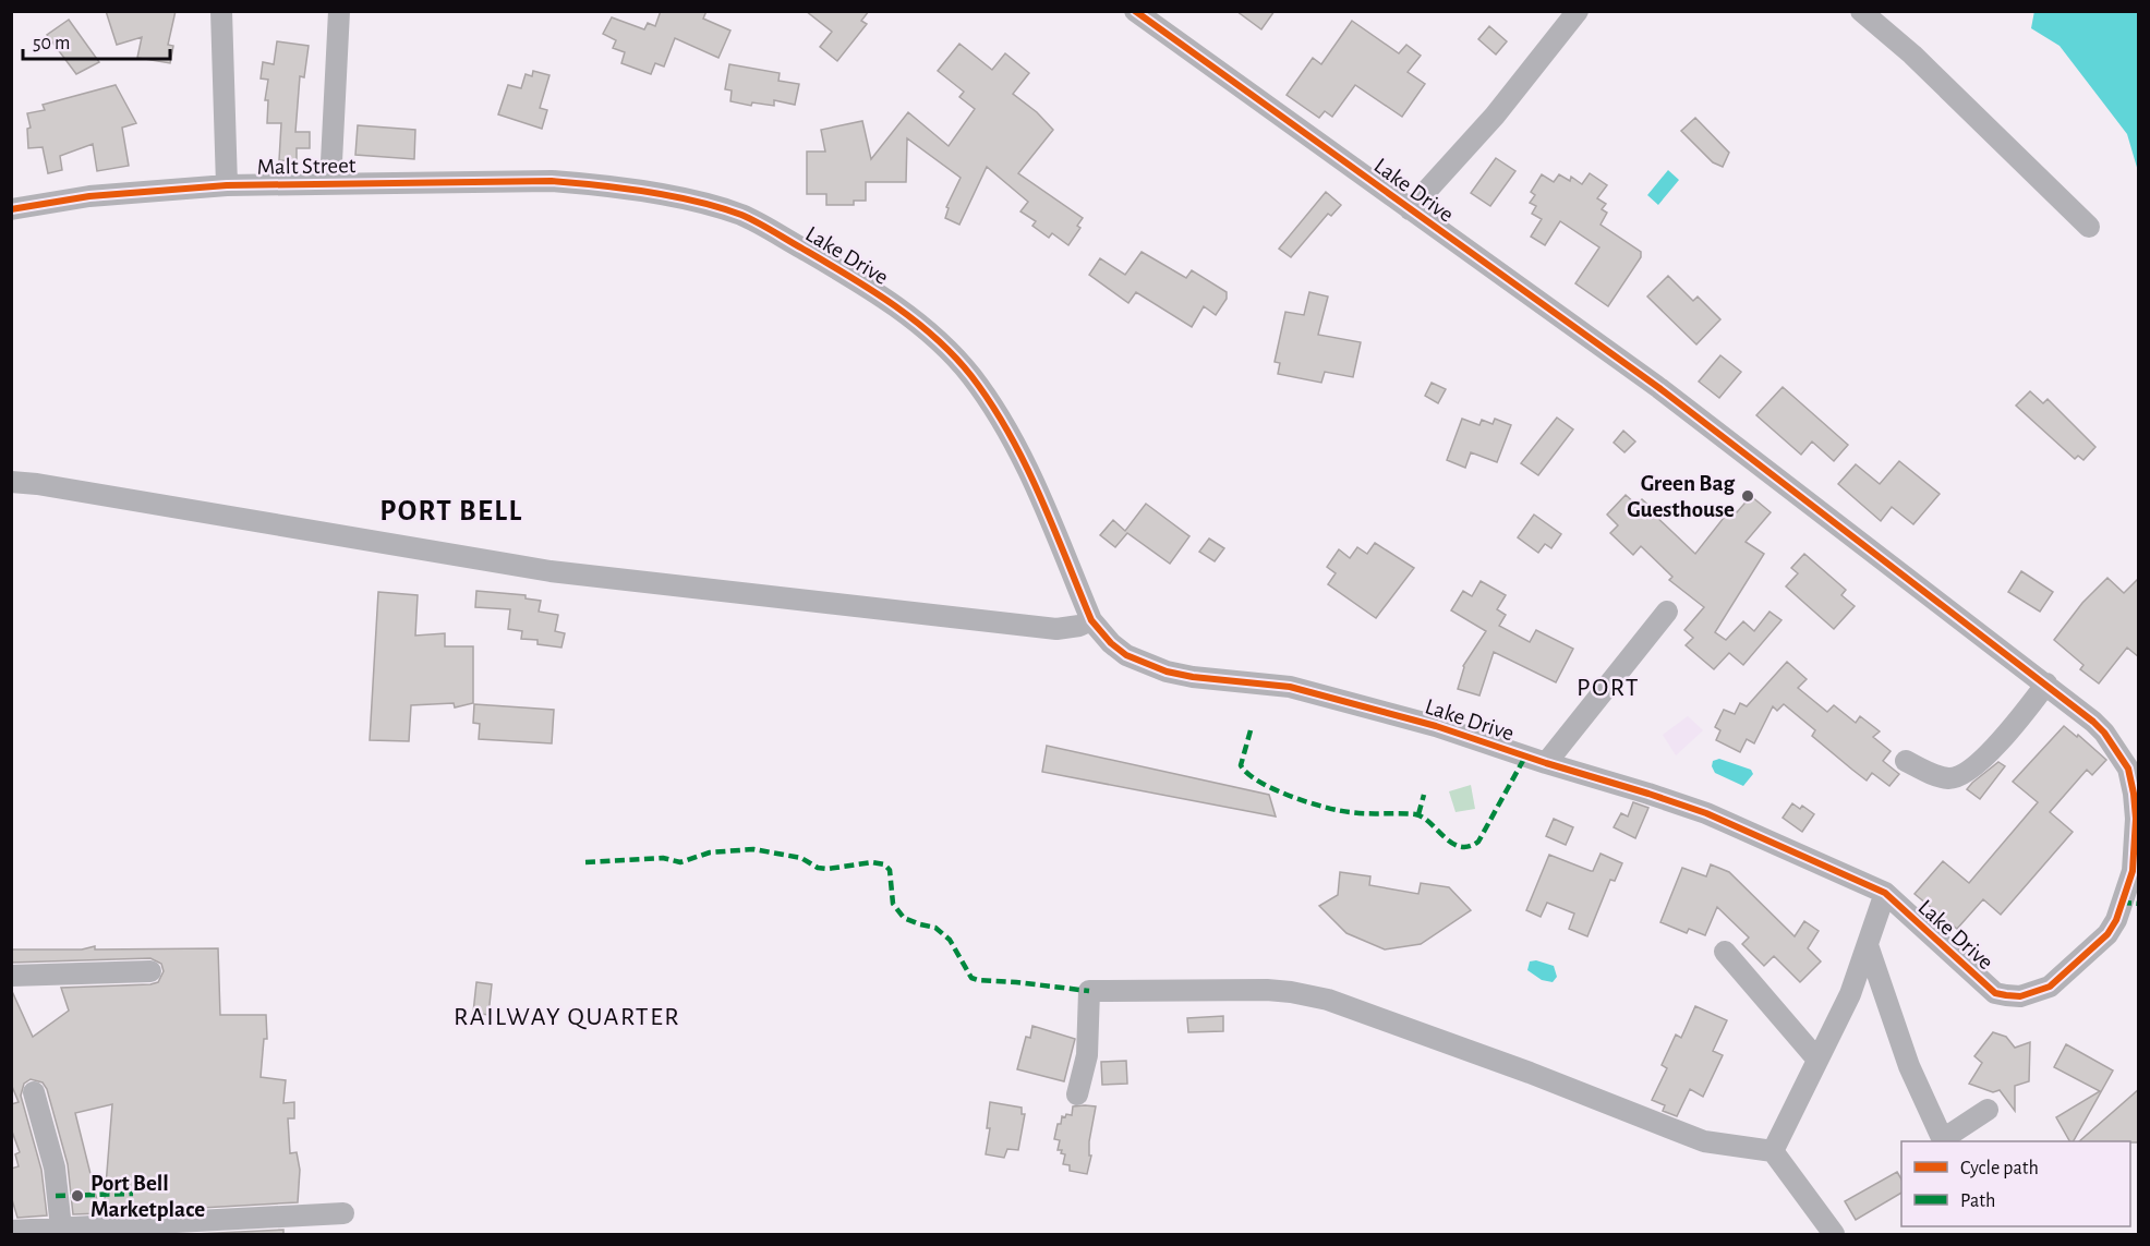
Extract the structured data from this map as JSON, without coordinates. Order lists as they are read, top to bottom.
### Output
{
  "streets": {
    "street": ["Malt Street", "Lake Drive"]
  },
  "crossings": [
    ["Malt Street", "Lake Drive"]
  ],
  "districts": ["PORT BELL", "PORT", "RAILWAY QUARTER"],
  "places": ["Green Bag Guesthouse", "Port Bell Marketplace"],
  "legend": ["Cycle path", "Path"],
  "scale_bar": "50 m"
}
